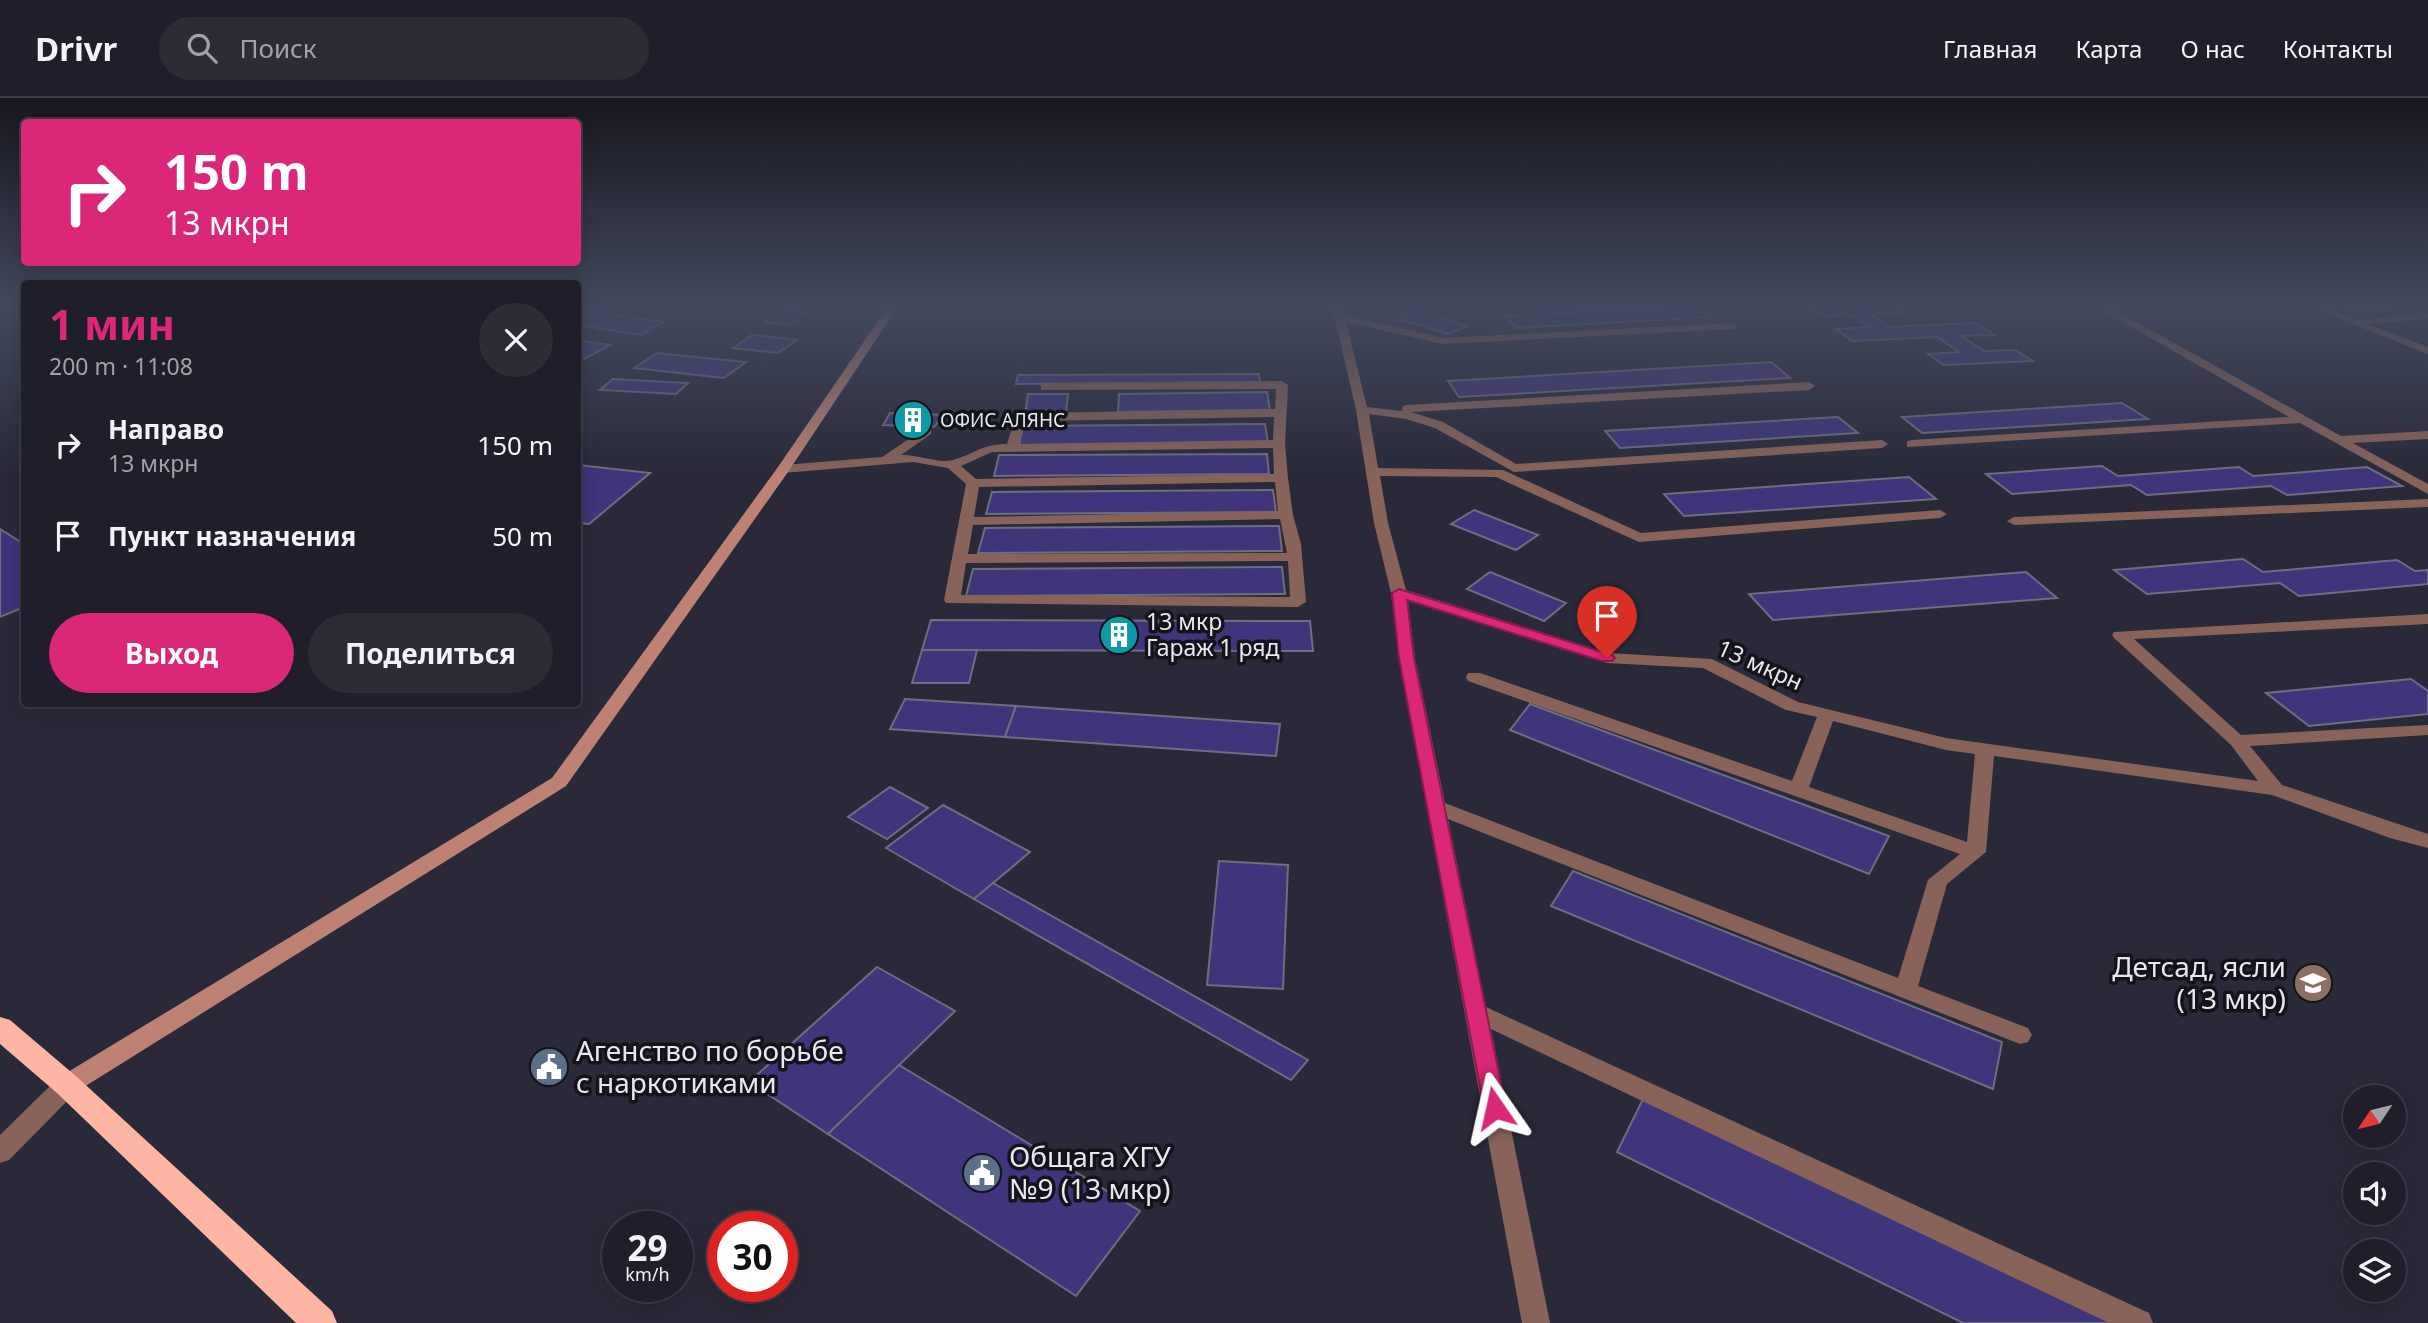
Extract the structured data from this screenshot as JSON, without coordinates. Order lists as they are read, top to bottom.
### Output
{
  "streets": {
    "street": ["13 мкрн"]
  },
  "places": {
    "building": ["ОФИС АЛЯНС", "13 мкр Гараж 1 ряд"],
    "school or university": ["Детсад, ясли (13 мкр)"],
    "public building": ["Агенство по борьбе с наркотиками", "Общага ХГУ №9 (13 мкр)"]
  },
  "north": "bottom left",
  "page": {
    "header": "Drivr",
    "search": "Поиск",
    "nav": [
      "Главная",
      "Карта",
      "О нас",
      "Контакты"
    ],
    "turn": ["150 m", "13 мкрн"],
    "heading": ["1 мин", "200 m · 11:08"],
    "list": [
      {
        "name": "Направо",
        "note": "13 мкрн",
        "value": "150 m"
      },
      {
        "name": "Пункт назначения",
        "value": "50 m"
      }
    ],
    "buttons": ["Выход", "Поделиться"],
    "speed": "29 km/h",
    "limit": "30"
  }
}
